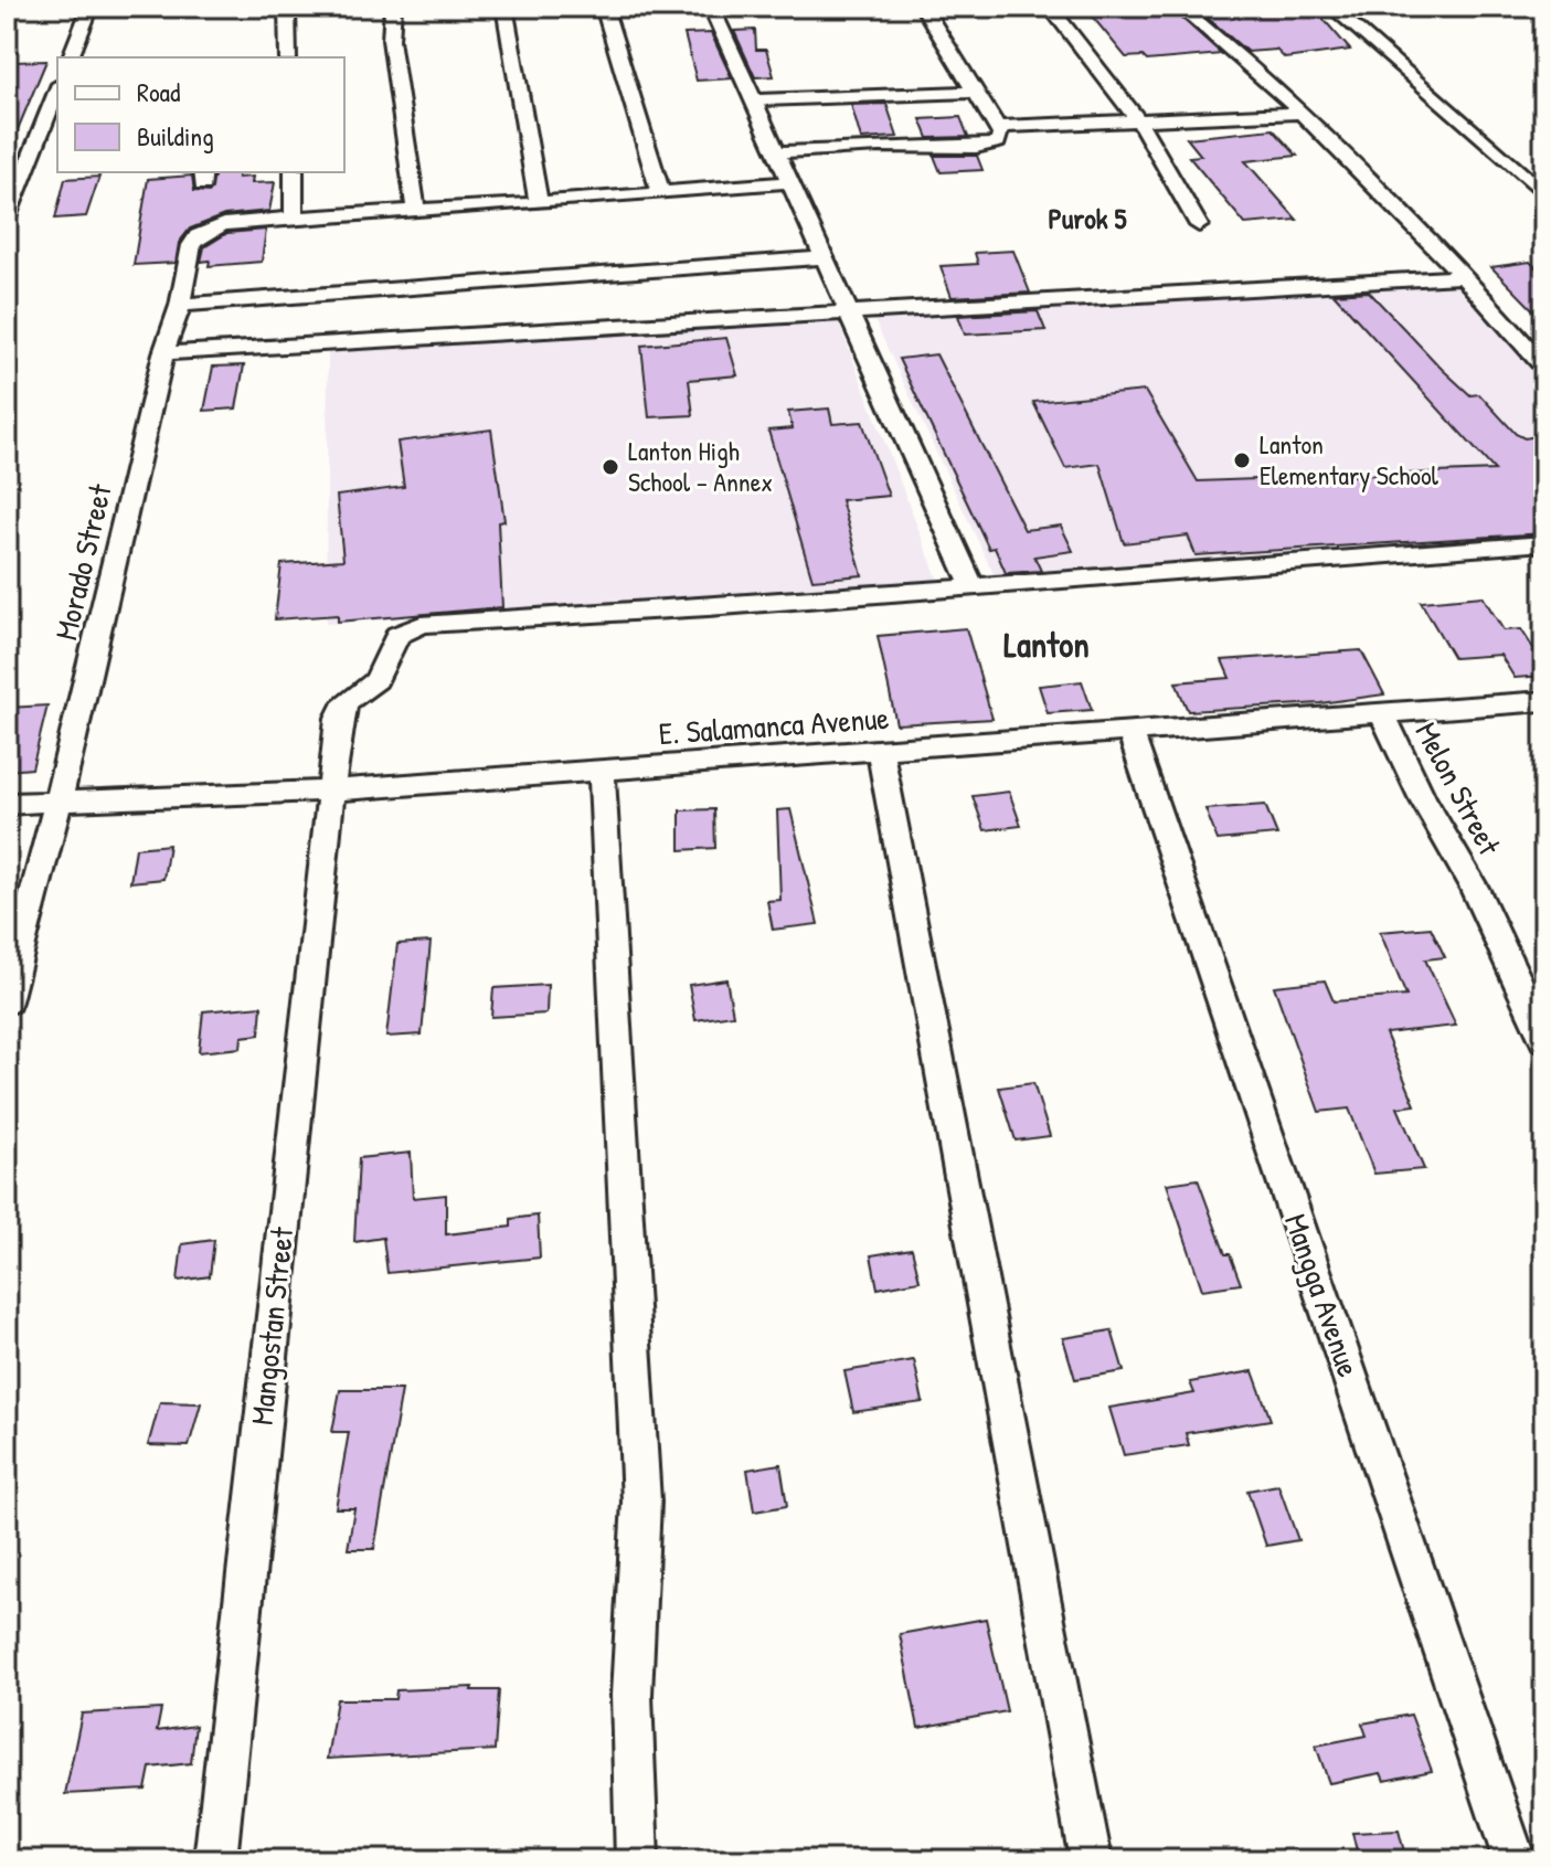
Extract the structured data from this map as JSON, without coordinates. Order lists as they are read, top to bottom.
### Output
{
  "streets": {
    "street": [
      "Morado Street",
      "E. Salamanca Avenue",
      "Melon Street",
      "Mangga Avenue",
      "Mangostan Street"
    ]
  },
  "crossings": [
    ["Morado Street", "E. Salamanca Avenue"],
    ["E. Salamanca Avenue", "Melon Street"],
    ["E. Salamanca Avenue", "Mangga Avenue"],
    ["E. Salamanca Avenue", "Mangostan Street"]
  ],
  "districts": ["Purok 5", "Lanton"],
  "places": ["Lanton Elementary School", "Lanton High School – Annex"],
  "legend": ["Road", "Building"]
}
